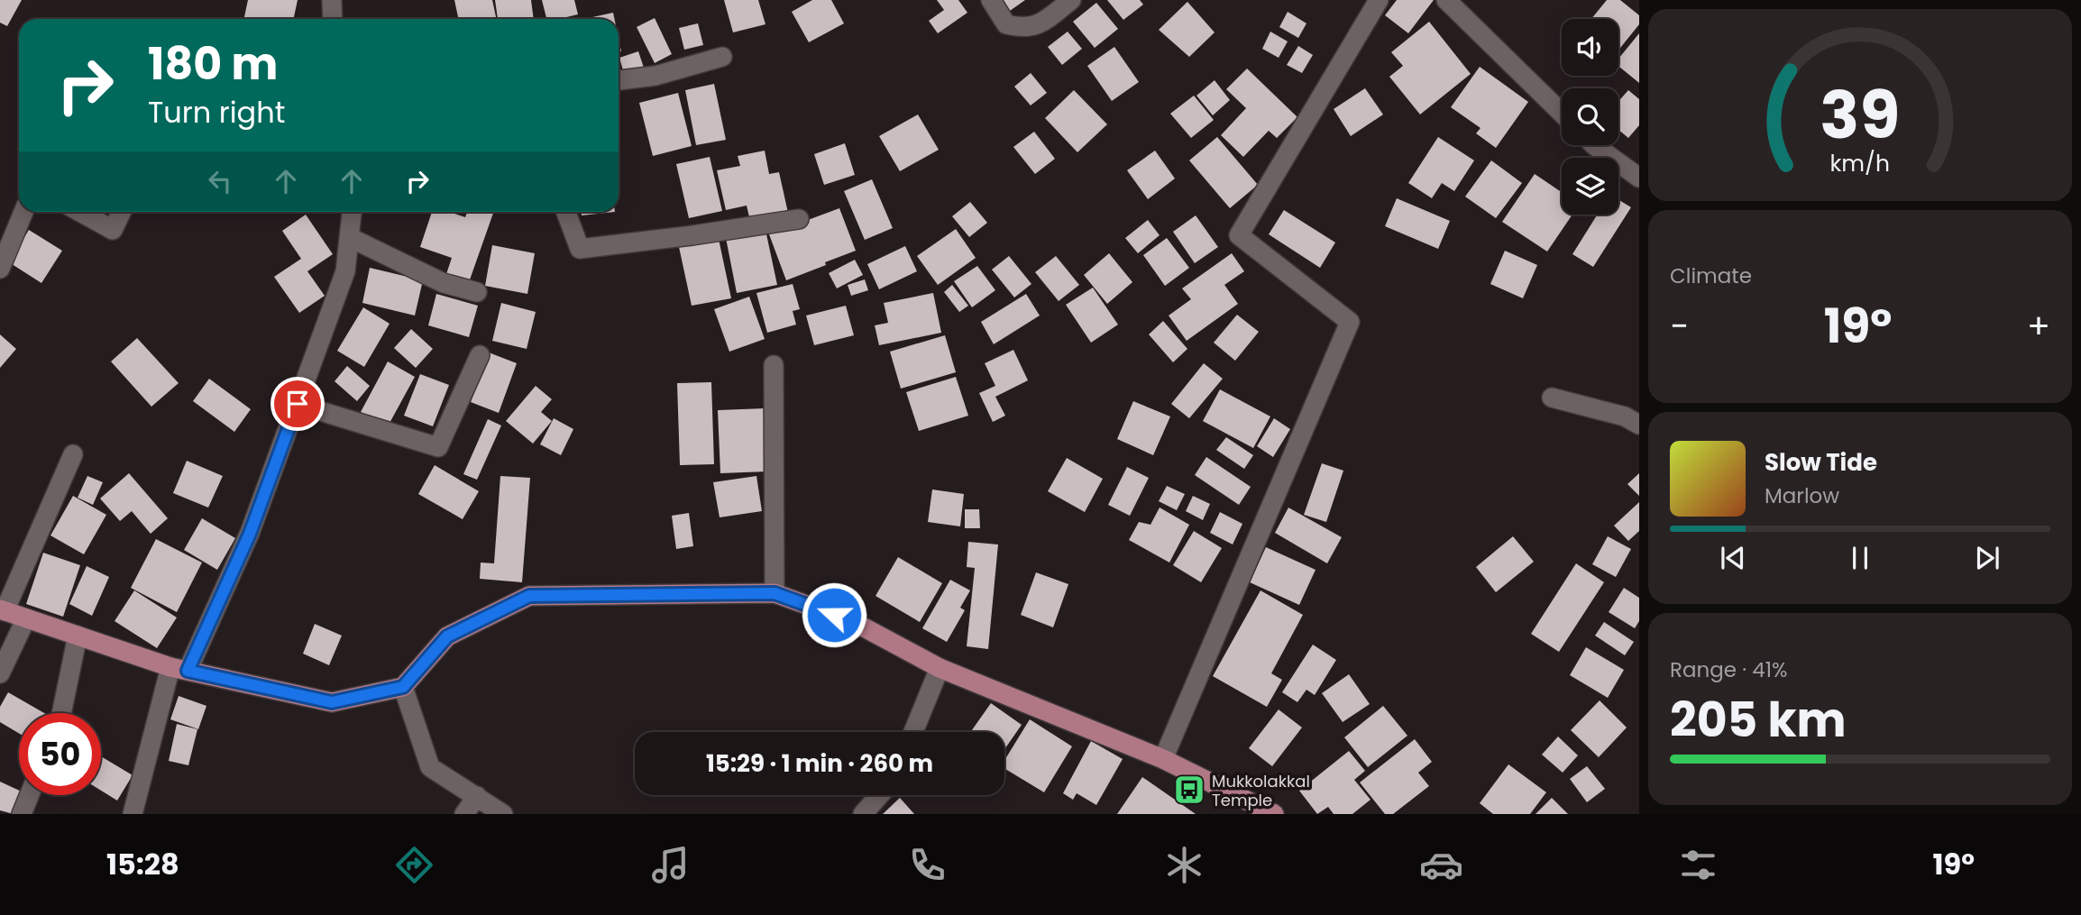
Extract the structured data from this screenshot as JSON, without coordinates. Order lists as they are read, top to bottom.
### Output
{
  "places": {
    "bus stop": ["Mukkolakkal Temple"]
  },
  "page": {
    "turn": ["180 m", "Turn right"],
    "tile": [
      "Climate",
      ["Range · 41%", "205 km"]
    ],
    "heat": ["−", "19°", "+"],
    "song": ["Slow Tide", "Marlow"],
    "limit": "50",
    "trip": "15:29 · 1 min · 260 m",
    "tabs": ["15:28", "19°"],
    "gauge": ["39", "km/h"]
  }
}
